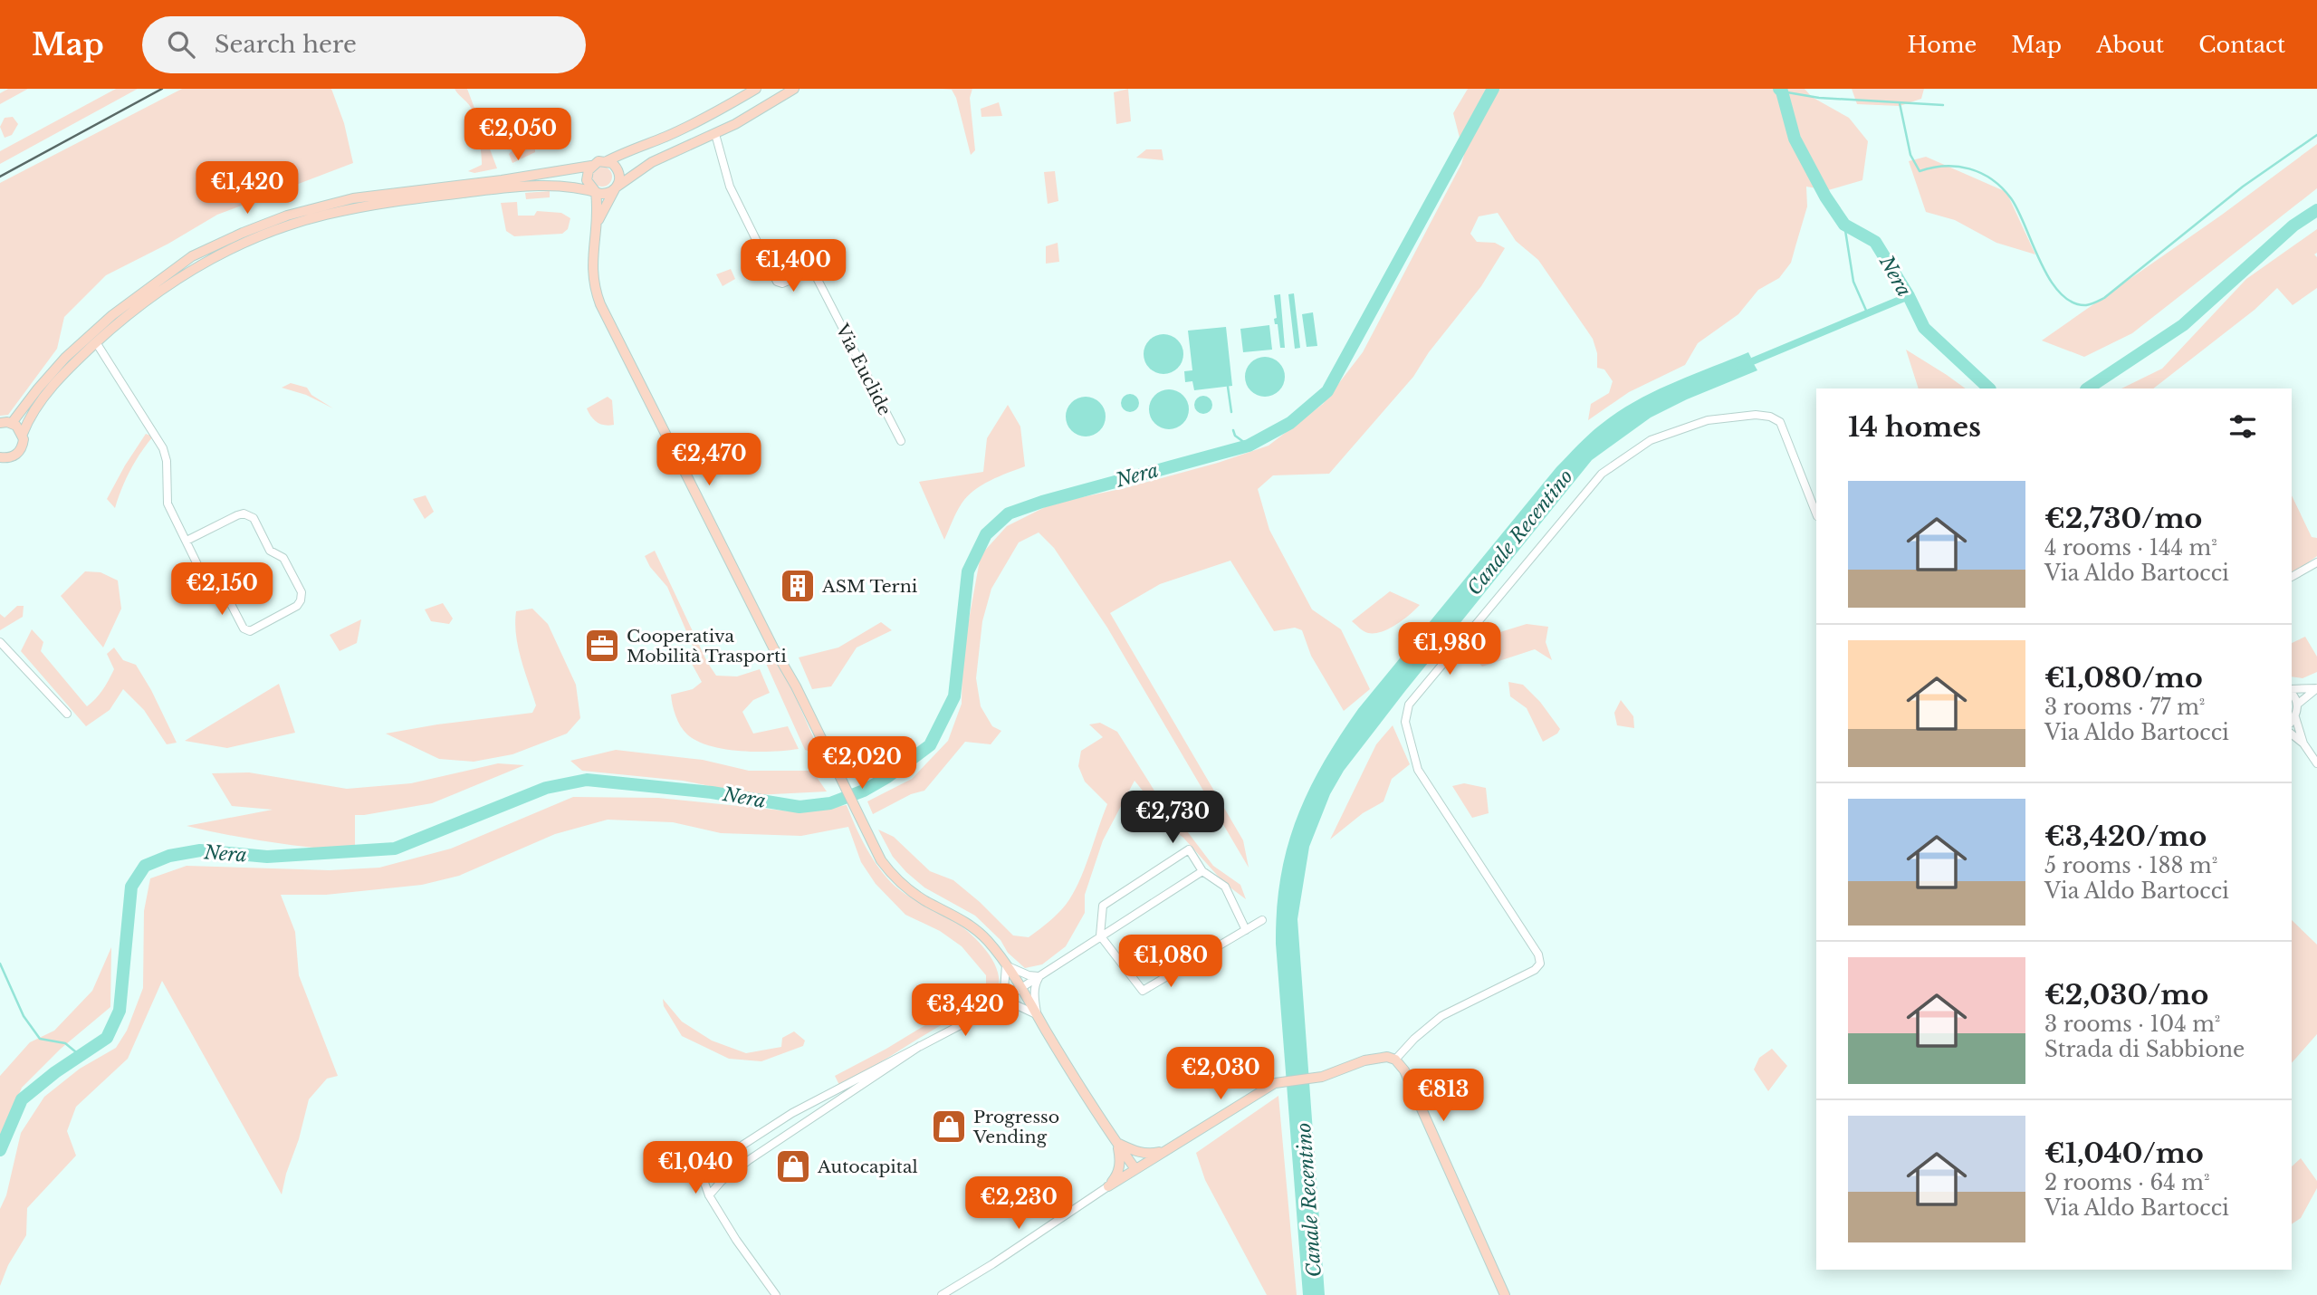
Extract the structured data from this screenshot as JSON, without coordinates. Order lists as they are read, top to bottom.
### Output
{
  "streets": {
    "street": ["Via Euclide"]
  },
  "water": ["Nera", "Canale Recentino"],
  "places": {
    "building": ["ASM Terni"],
    "office": ["Cooperativa Mobilità Trasporti"],
    "shop": ["Progresso Vending", "Autocapital"]
  },
  "page": {
    "header": "Map",
    "search": "Search here",
    "nav": [
      "Home",
      "Map",
      "About",
      "Contact"
    ],
    "price": [
      "€2,050",
      "€1,420",
      "€1,400",
      "€2,470",
      "€2,150",
      "€1,980",
      "€2,020",
      "€2,730",
      "€1,080",
      "€3,420",
      "€2,030",
      "€813",
      "€1,040",
      "€2,230"
    ],
    "heading": "14 homes",
    "list": [
      {
        "name": "€2,730/mo",
        "note": "4 rooms · 144 m² · Via Aldo Bartocci"
      },
      {
        "name": "€1,080/mo",
        "note": "3 rooms · 77 m² · Via Aldo Bartocci"
      },
      {
        "name": "€3,420/mo",
        "note": "5 rooms · 188 m² · Via Aldo Bartocci"
      },
      {
        "name": "€2,030/mo",
        "note": "3 rooms · 104 m² · Strada di Sabbione"
      },
      {
        "name": "€1,040/mo",
        "note": "2 rooms · 64 m² · Via Aldo Bartocci"
      }
    ]
  }
}
